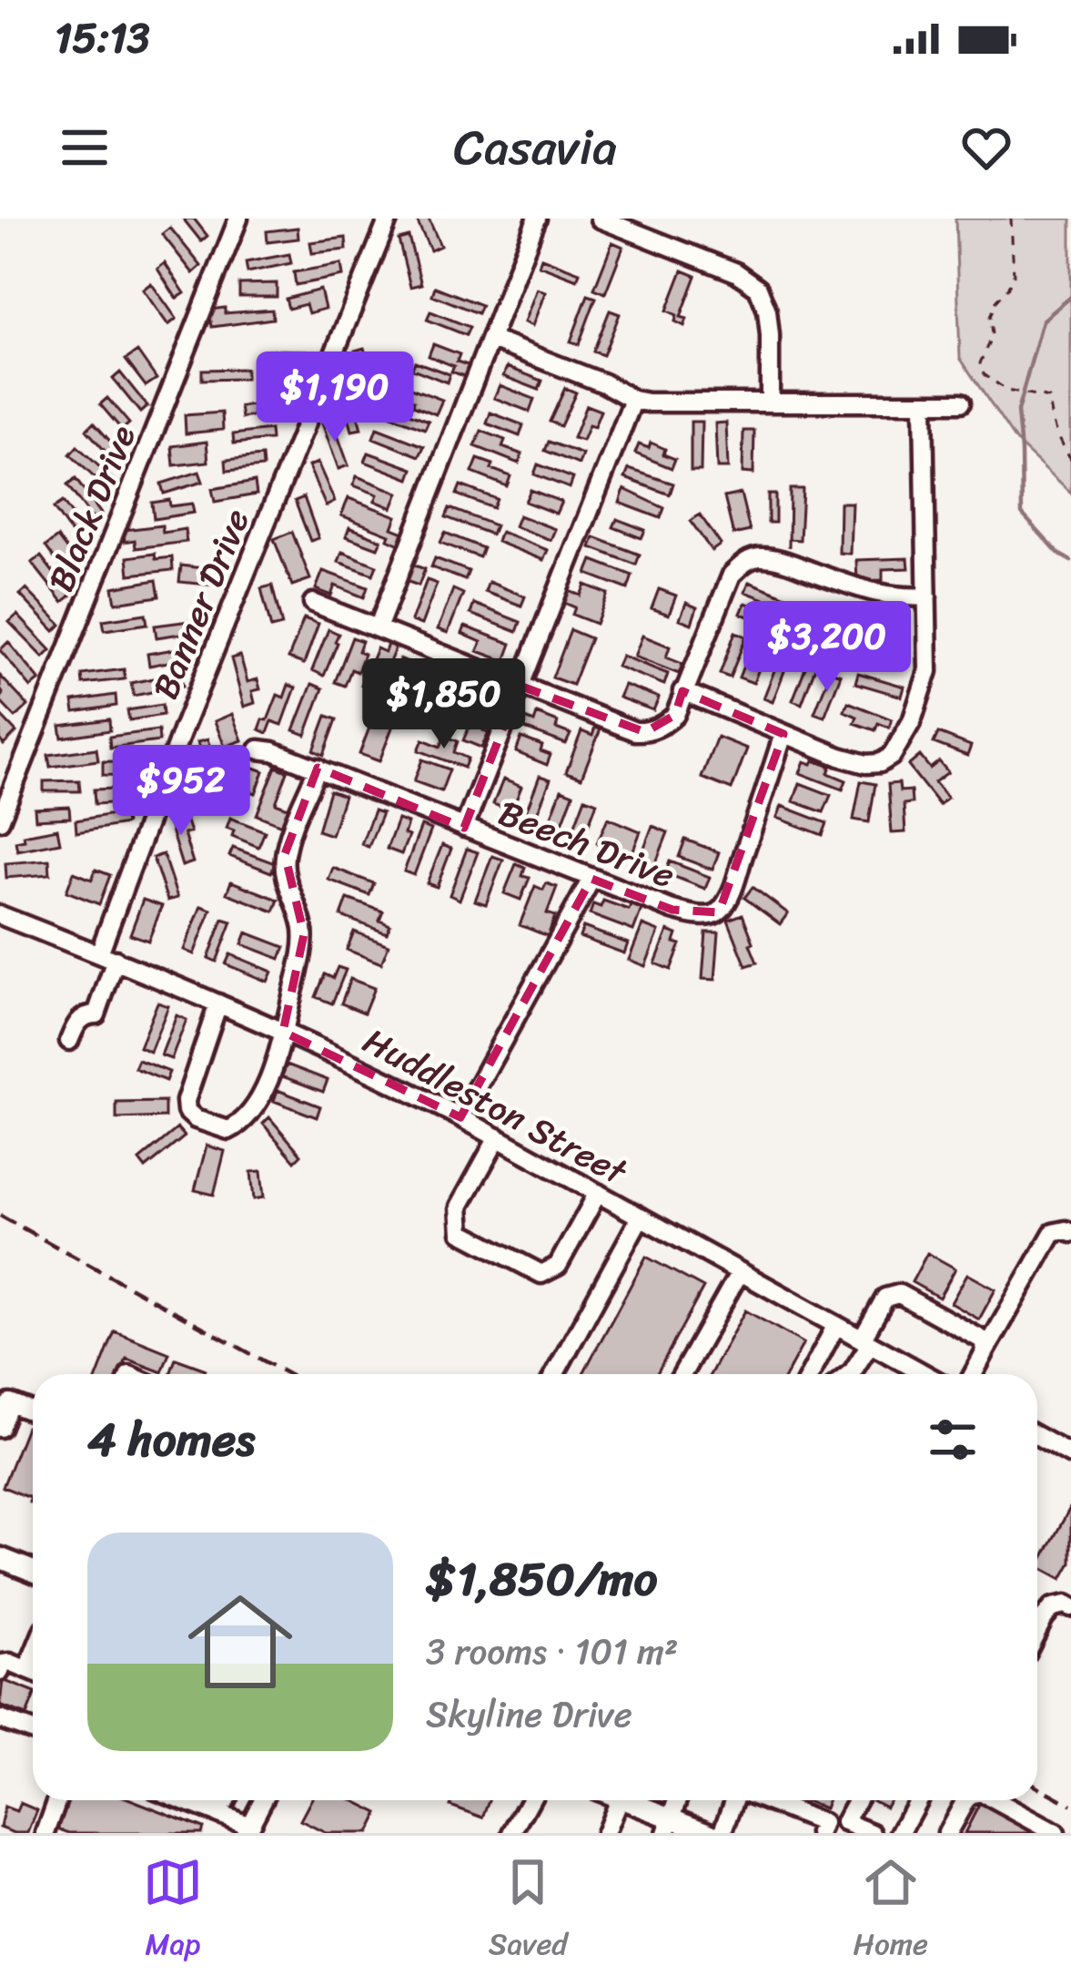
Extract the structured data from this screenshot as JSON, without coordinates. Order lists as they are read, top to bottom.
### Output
{
  "streets": {
    "street": [
      "Black Drive",
      "Banner Drive",
      "Beech Drive",
      "Huddleston Street"
    ]
  },
  "crossings": [
    ["Banner Drive", "Huddleston Street"]
  ],
  "page": {
    "status": "15:13",
    "header": "Casavia",
    "price": [
      "$1,190",
      "$3,200",
      "$1,850",
      "$952"
    ],
    "heading": "4 homes",
    "list": [
      {
        "name": "$1,850/mo",
        "note": "3 rooms · 101 m² · Skyline Drive"
      }
    ],
    "tabs": ["Map", "Saved", "Home"]
  }
}
